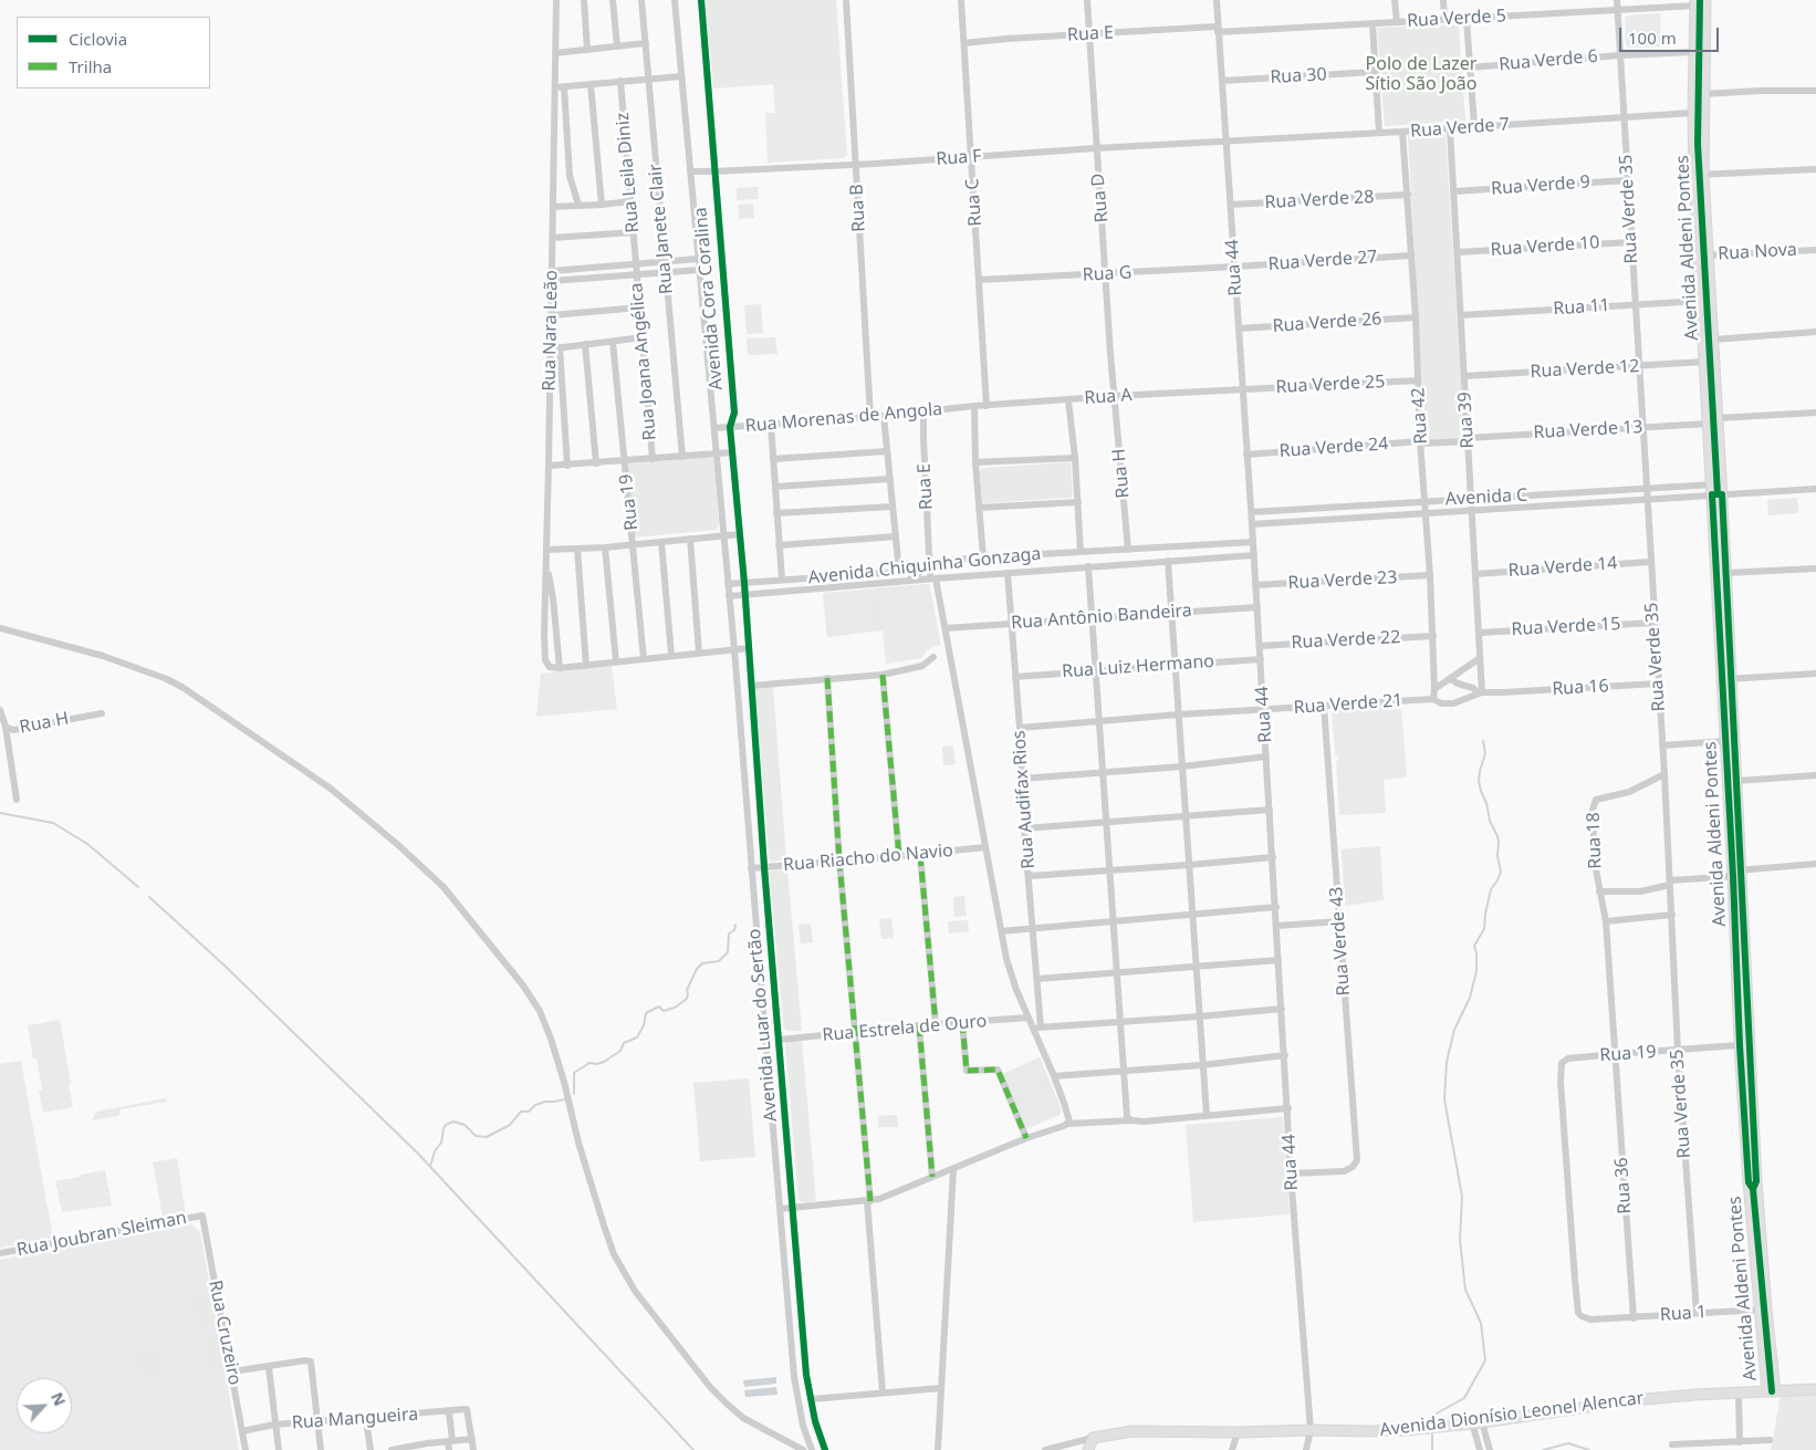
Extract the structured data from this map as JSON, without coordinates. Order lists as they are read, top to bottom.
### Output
{
  "streets": {
    "main road": ["Avenida Aldeni Pontes", "Avenida Dionísio Leonel Alencar"],
    "street": [
      "Rua Verde 5",
      "Rua E",
      "Rua Verde 6",
      "Rua 30",
      "Rua Verde 7",
      "Rua F",
      "Rua Leila Diniz",
      "Rua Verde 9",
      "Rua D",
      "Rua Verde 28",
      "Rua C",
      "Rua B",
      "Rua Verde 35",
      "Rua Janete Clair",
      "Rua Verde 10",
      "Rua Nova",
      "Rua Verde 27",
      "Rua 44",
      "Rua G",
      "Avenida Cora Coralina",
      "Rua 11",
      "Rua Verde 26",
      "Rua Nara Leão",
      "Rua Joana Angélica",
      "Rua Verde 12",
      "Rua Verde 25",
      "Rua A",
      "Rua 42",
      "Rua Morenas de Angola",
      "Rua 39",
      "Rua Verde 13",
      "Rua Verde 24",
      "Rua H",
      "Avenida C",
      "Rua 19",
      "Avenida Chiquinha Gonzaga",
      "Rua Verde 14",
      "Rua Verde 23",
      "Rua Antônio Bandeira",
      "Rua Verde 15",
      "Rua Verde 22",
      "Rua Luiz Hermano",
      "Rua 16",
      "Rua Verde 21",
      "Rua Audifax Rios",
      "Rua 18",
      "Rua Riacho do Navio",
      "Rua Verde 43",
      "Avenida Luar do Sertão",
      "Rua Estrela de Ouro",
      "Rua 36",
      "Rua Joubran Sleiman",
      "Rua 1",
      "Rua Cruzeiro",
      "Rua Mangueira"
    ]
  },
  "crossings": [
    ["Rua Verde 5", "Rua E"],
    ["Rua Verde 5", "Rua Verde 35"],
    ["Rua Verde 5", "Avenida Aldeni Pontes"],
    ["Rua Verde 5", "Rua 44"],
    ["Rua E", "Rua D"],
    ["Rua E", "Rua C"],
    ["Rua E", "Rua 44"],
    ["Rua E", "Rua Morenas de Angola"],
    ["Rua E", "Avenida Chiquinha Gonzaga"],
    ["Rua Verde 6", "Rua Verde 35"],
    ["Rua Verde 6", "Avenida Aldeni Pontes"],
    ["Rua 30", "Rua 44"],
    ["Rua Verde 7", "Rua F"],
    ["Rua Verde 7", "Rua Verde 35"],
    ["Rua Verde 7", "Avenida Aldeni Pontes"],
    ["Rua Verde 7", "Rua 44"],
    ["Rua Verde 7", "Rua 42"],
    ["Rua Verde 7", "Rua 39"],
    ["Rua F", "Rua D"],
    ["Rua F", "Rua C"],
    ["Rua F", "Rua B"],
    ["Rua F", "Rua 44"],
    ["Rua F", "Avenida Cora Coralina"],
    ["Rua Leila Diniz", "Rua Joana Angélica"],
    ["Rua Verde 9", "Rua Verde 35"],
    ["Rua Verde 9", "Rua 39"],
    ["Rua D", "Rua G"],
    ["Rua D", "Rua A"],
    ["Rua D", "Rua H"],
    ["Rua Verde 28", "Rua 44"],
    ["Rua Verde 28", "Rua 42"],
    ["Rua C", "Rua G"],
    ["Rua C", "Rua A"],
    ["Rua B", "Rua Morenas de Angola"],
    ["Rua Verde 35", "Rua Verde 10"],
    ["Rua Verde 35", "Rua 11"],
    ["Rua Verde 35", "Rua Verde 12"],
    ["Rua Verde 35", "Rua Verde 13"],
    ["Rua Verde 35", "Avenida C"],
    ["Rua Verde 35", "Rua 19"],
    ["Rua Verde 35", "Rua Verde 14"],
    ["Rua Verde 35", "Rua Verde 15"],
    ["Rua Verde 35", "Rua 16"],
    ["Rua Verde 35", "Rua 18"],
    ["Rua Verde 35", "Rua 1"],
    ["Rua Verde 10", "Rua 39"],
    ["Avenida Aldeni Pontes", "Rua Nova"],
    ["Avenida Aldeni Pontes", "Rua 11"],
    ["Avenida Aldeni Pontes", "Rua Verde 12"],
    ["Avenida Aldeni Pontes", "Rua Verde 13"],
    ["Avenida Aldeni Pontes", "Avenida C"],
    ["Avenida Aldeni Pontes", "Rua 19"],
    ["Avenida Aldeni Pontes", "Rua 1"],
    ["Avenida Aldeni Pontes", "Avenida Dionísio Leonel Alencar"],
    ["Rua Verde 27", "Rua 44"],
    ["Rua Verde 27", "Rua G"],
    ["Rua Verde 27", "Rua 42"],
    ["Rua 44", "Rua G"],
    ["Rua 44", "Rua Verde 26"],
    ["Rua 44", "Rua Verde 25"],
    ["Rua 44", "Rua A"],
    ["Rua 44", "Rua Verde 24"],
    ["Rua 44", "Avenida C"],
    ["Rua 44", "Avenida Chiquinha Gonzaga"],
    ["Rua 44", "Rua Verde 23"],
    ["Rua 44", "Rua Antônio Bandeira"],
    ["Rua 44", "Rua Verde 22"],
    ["Rua 44", "Rua Luiz Hermano"],
    ["Rua 44", "Rua Verde 21"],
    ["Rua 44", "Rua Verde 43"],
    ["Rua 44", "Avenida Dionísio Leonel Alencar"],
    ["Avenida Cora Coralina", "Rua Morenas de Angola"],
    ["Avenida Cora Coralina", "Avenida Chiquinha Gonzaga"],
    ["Avenida Cora Coralina", "Avenida Luar do Sertão"],
    ["Rua 11", "Rua 39"],
    ["Rua Verde 26", "Rua 42"],
    ["Rua Verde 12", "Rua 39"],
    ["Rua Verde 25", "Rua A"],
    ["Rua Verde 25", "Rua 42"],
    ["Rua A", "Rua Morenas de Angola"],
    ["Rua A", "Rua H"],
    ["Rua 42", "Rua Verde 13"],
    ["Rua 42", "Rua Verde 24"],
    ["Rua 42", "Avenida C"],
    ["Rua 42", "Rua Verde 23"],
    ["Rua 42", "Rua Verde 22"],
    ["Rua 42", "Rua Verde 21"],
    ["Rua 39", "Rua Verde 13"],
    ["Rua 39", "Avenida C"],
    ["Rua 39", "Rua Verde 14"],
    ["Rua 39", "Rua Verde 15"],
    ["Rua 39", "Rua 16"],
    ["Rua Verde 13", "Rua Verde 24"],
    ["Rua H", "Avenida Chiquinha Gonzaga"],
    ["Rua 19", "Rua 18"],
    ["Rua 19", "Rua 36"],
    ["Rua 19", "Rua 1"],
    ["Avenida Chiquinha Gonzaga", "Rua Audifax Rios"],
    ["Avenida Chiquinha Gonzaga", "Avenida Luar do Sertão"],
    ["Rua Antônio Bandeira", "Rua Audifax Rios"],
    ["Rua Luiz Hermano", "Rua Audifax Rios"],
    ["Rua Verde 21", "Rua Audifax Rios"],
    ["Rua Verde 21", "Rua Verde 43"],
    ["Rua 18", "Rua 36"],
    ["Rua Riacho do Navio", "Avenida Luar do Sertão"],
    ["Avenida Luar do Sertão", "Rua Estrela de Ouro"],
    ["Rua 36", "Rua 1"],
    ["Rua Joubran Sleiman", "Rua Cruzeiro"],
    ["Rua Cruzeiro", "Rua Mangueira"]
  ],
  "parks": ["Polo de Lazer Sítio São João"],
  "legend": ["Ciclovia", "Trilha"],
  "scale_bar": "100 m",
  "north": "top right"
}
